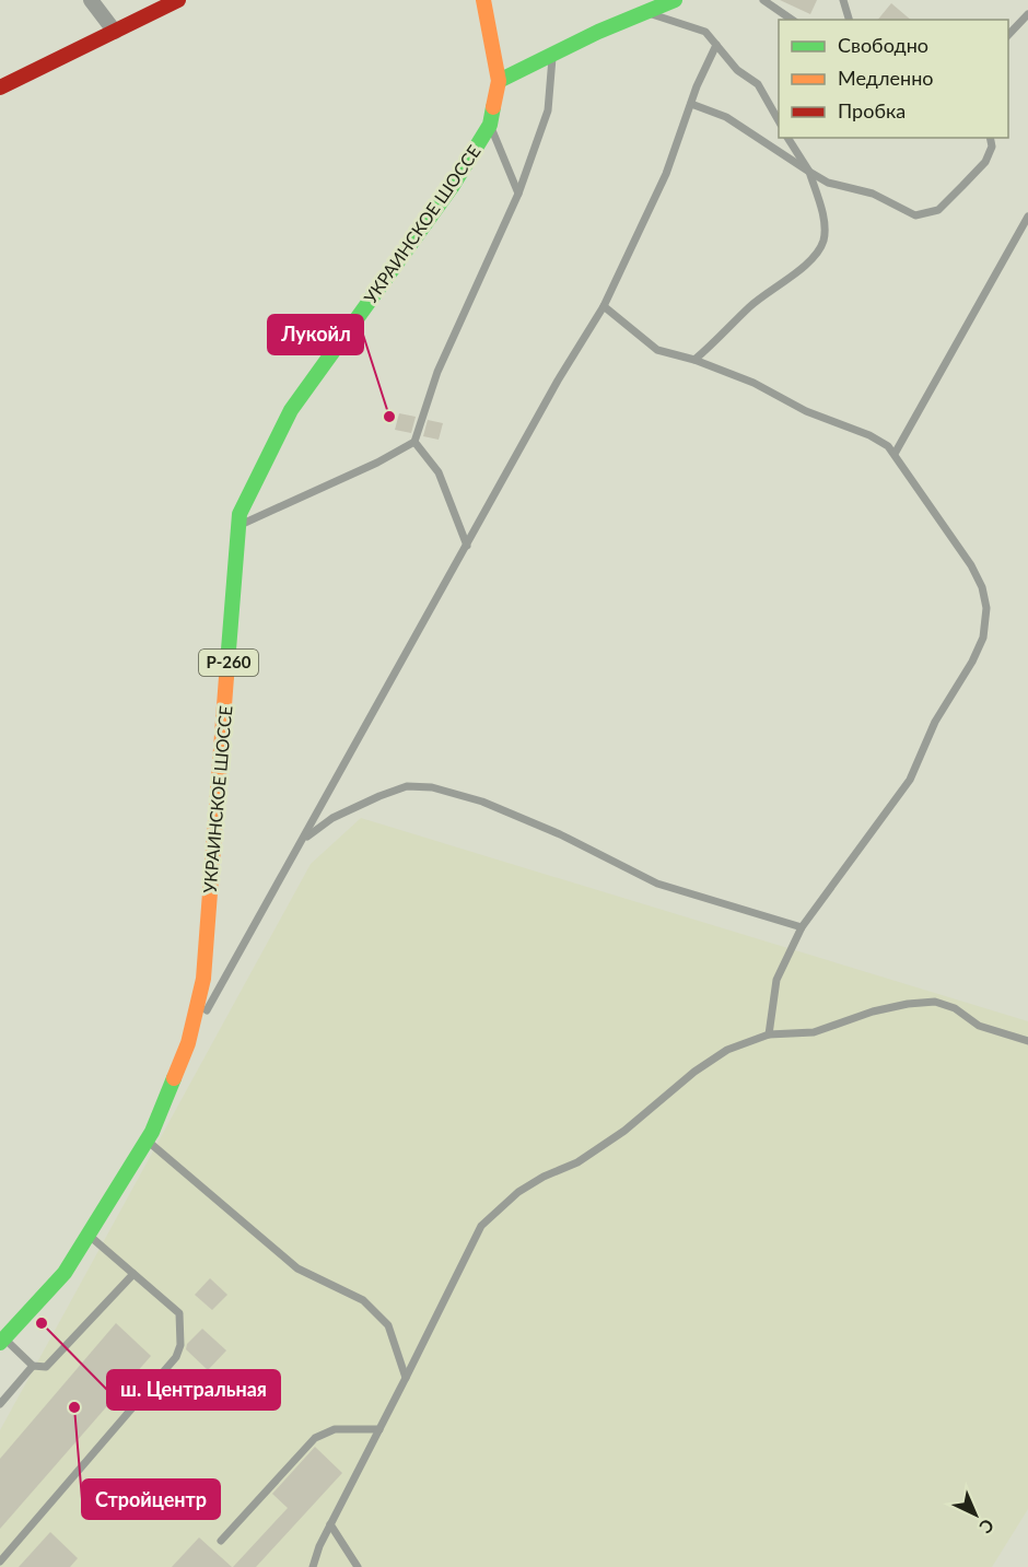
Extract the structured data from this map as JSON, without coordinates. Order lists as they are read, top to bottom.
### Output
{
  "streets": {
    "main road": ["УКРАИНСКОЕ ШОССЕ", "Р-260"]
  },
  "places": ["Лукойл", "ш. Центральная", "Стройцентр"],
  "legend": ["Свободно", "Медленно", "Пробка"],
  "north": "bottom right"
}
